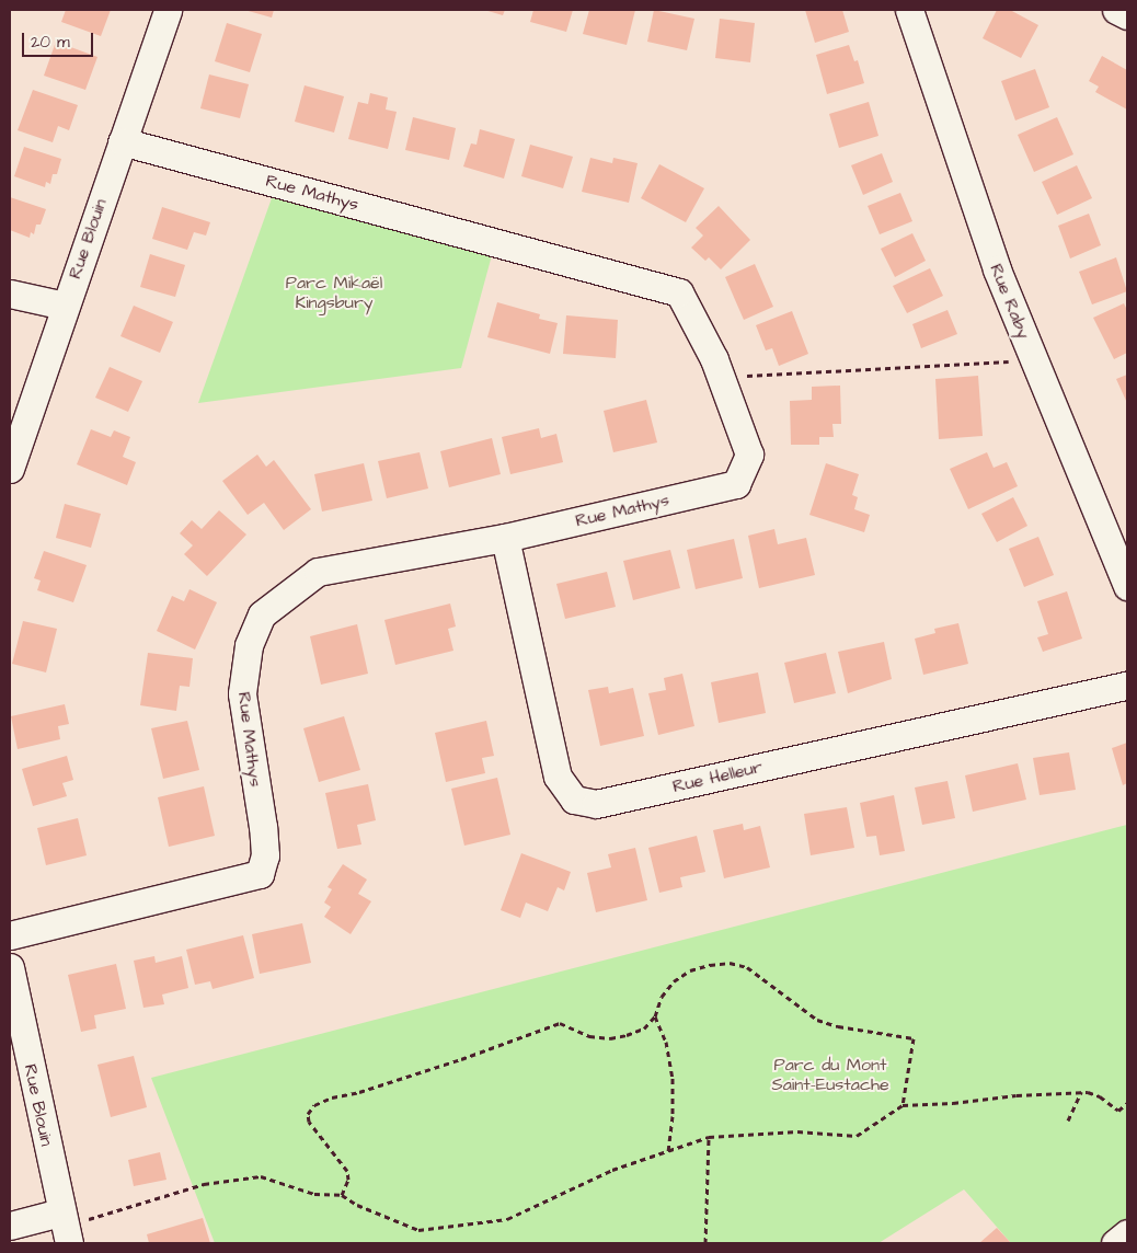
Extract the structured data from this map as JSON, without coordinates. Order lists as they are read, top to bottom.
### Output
{
  "streets": {
    "street": [
      "Rue Mathys",
      "Rue Blouin",
      "Rue Raby",
      "Rue Helleur"
    ]
  },
  "crossings": [
    ["Rue Mathys", "Rue Blouin"],
    ["Rue Mathys", "Rue Helleur"]
  ],
  "parks": ["Parc Mikaël Kingsbury", "Parc du Mont Saint-Eustache"],
  "scale_bar": "20 m"
}
